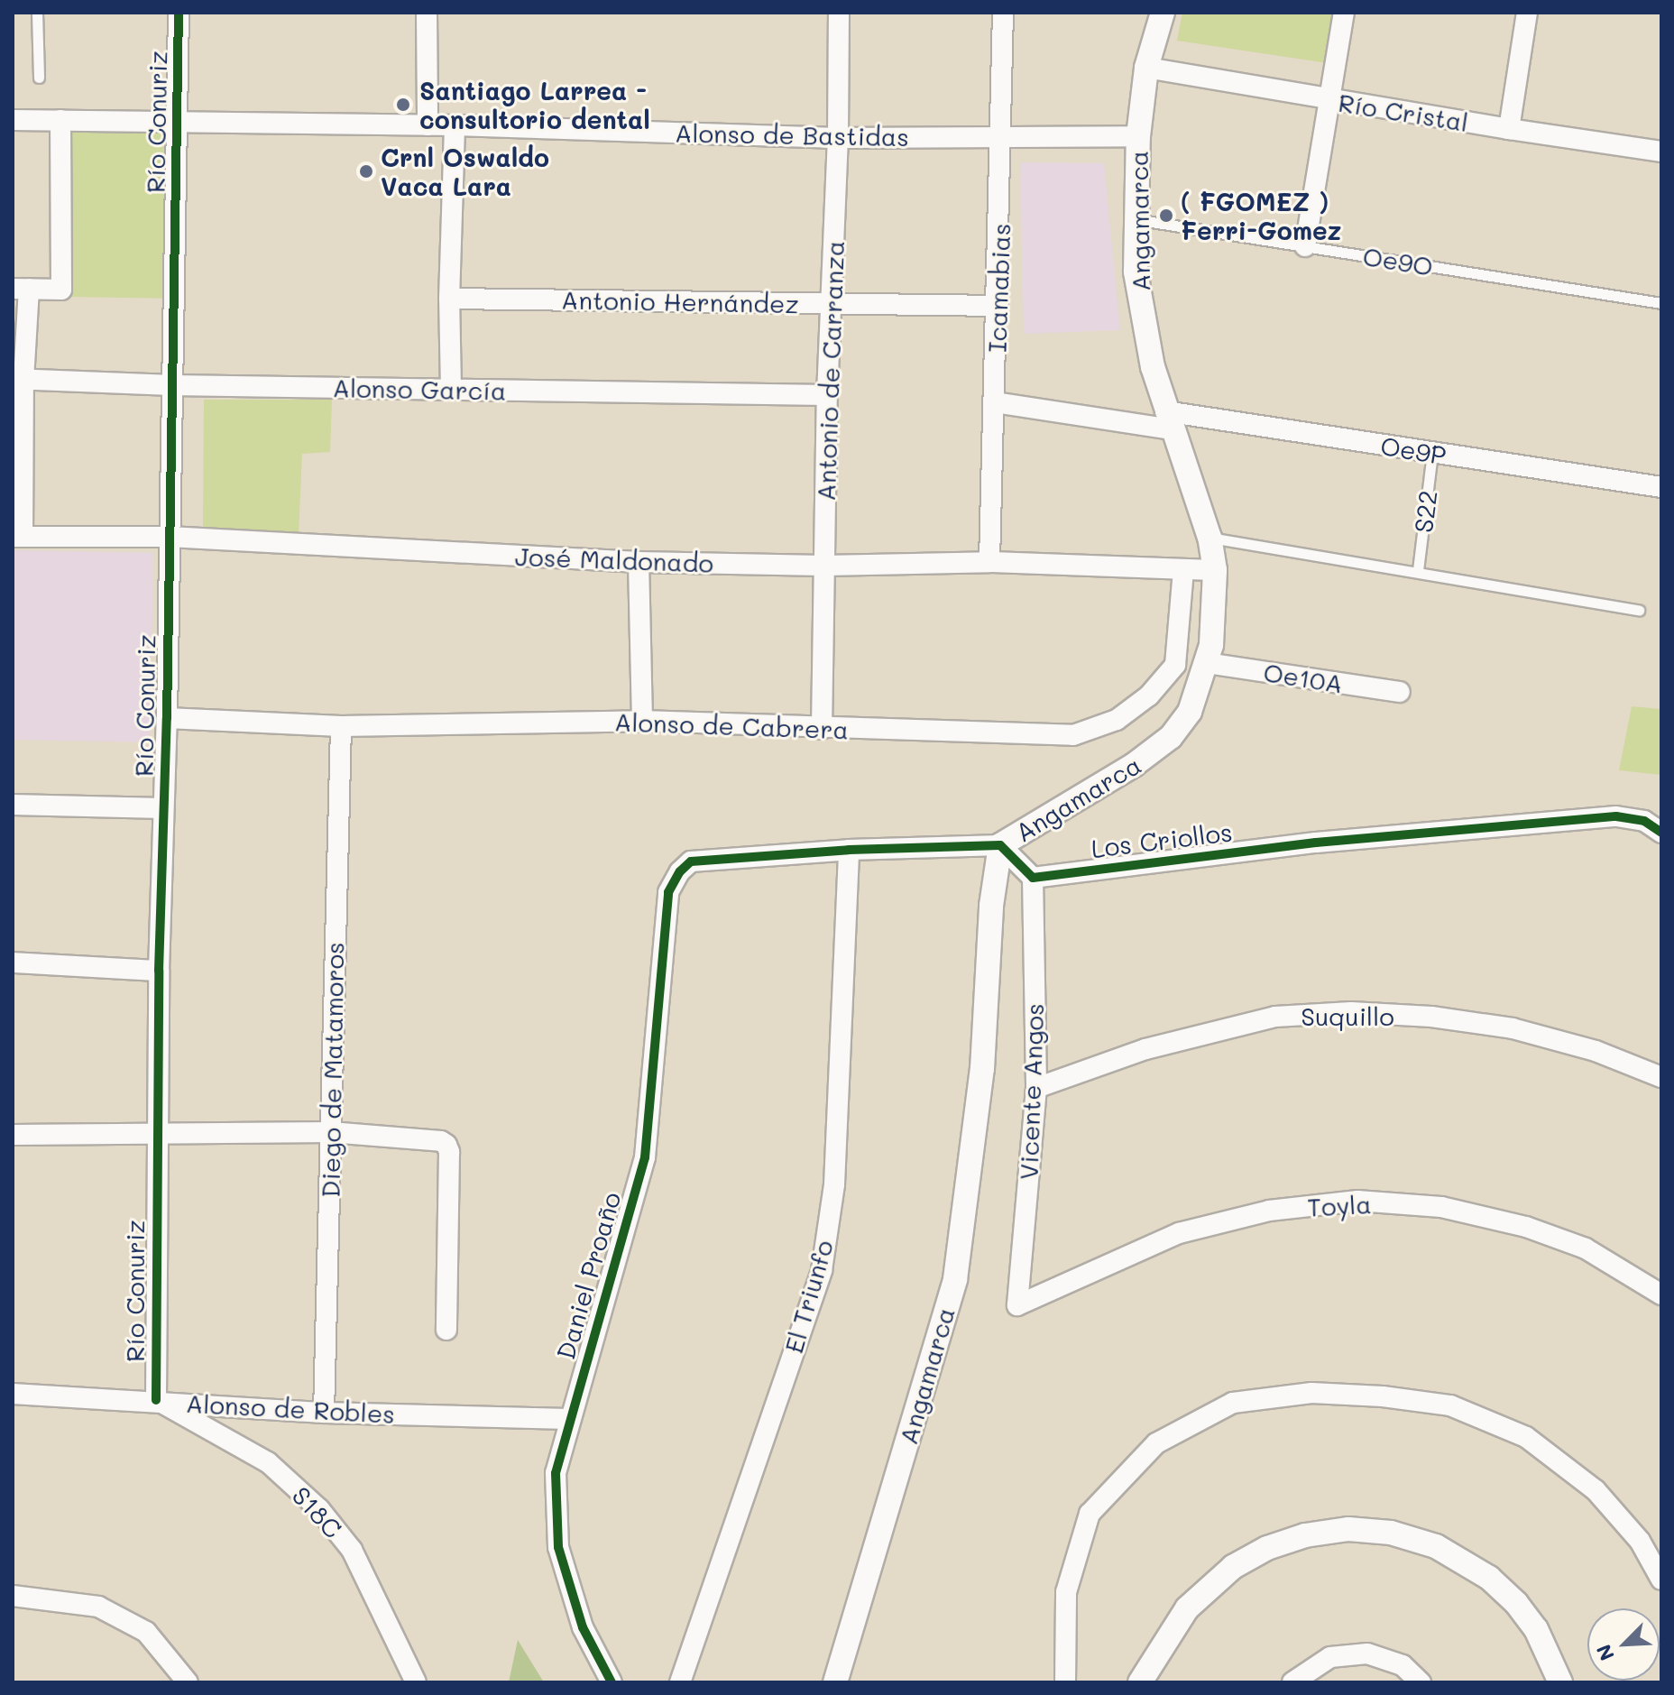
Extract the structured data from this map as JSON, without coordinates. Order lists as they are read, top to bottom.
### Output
{
  "streets": {
    "street": [
      "Río Cristal",
      "Río Conuriz",
      "Alonso de Bastidas",
      "Angamarca",
      "Icamabias",
      "Antonio Hernández",
      "Antonio de Carranza",
      "Alonso García",
      "Oe9P",
      "José Maldonado",
      "Oe10A",
      "Alonso de Cabrera",
      "Los Criollos",
      "Suquillo",
      "Diego de Matamoros",
      "Vicente Angos",
      "Toyla",
      "Daniel Proaño",
      "El Triunfo",
      "Alonso de Robles",
      "S18C"
    ],
    "lane": ["Oe9O", "S22"]
  },
  "crossings": [
    ["Río Cristal", "Angamarca"],
    ["Río Conuriz", "Alonso de Bastidas"],
    ["Río Conuriz", "Alonso García"],
    ["Río Conuriz", "José Maldonado"],
    ["Río Conuriz", "Alonso de Cabrera"],
    ["Río Conuriz", "Alonso de Robles"],
    ["Río Conuriz", "S18C"],
    ["Alonso de Bastidas", "Angamarca"],
    ["Alonso de Bastidas", "Icamabias"],
    ["Alonso de Bastidas", "Antonio de Carranza"],
    ["Angamarca", "Oe9O"],
    ["Angamarca", "Oe9P"],
    ["Angamarca", "José Maldonado"],
    ["Angamarca", "Oe10A"],
    ["Icamabias", "Antonio Hernández"],
    ["Icamabias", "Oe9P"],
    ["Icamabias", "José Maldonado"],
    ["Antonio Hernández", "Antonio de Carranza"],
    ["Antonio de Carranza", "Alonso García"],
    ["Antonio de Carranza", "José Maldonado"],
    ["Antonio de Carranza", "Alonso de Cabrera"],
    ["Oe9P", "S22"],
    ["José Maldonado", "Alonso de Cabrera"],
    ["Alonso de Cabrera", "Diego de Matamoros"],
    ["Los Criollos", "Vicente Angos"],
    ["Suquillo", "Vicente Angos"],
    ["Diego de Matamoros", "Alonso de Robles"],
    ["Vicente Angos", "Toyla"],
    ["Daniel Proaño", "El Triunfo"],
    ["Daniel Proaño", "Alonso de Robles"],
    ["Alonso de Robles", "S18C"]
  ],
  "places": ["Santiago Larrea - consultorio dental", "Crnl Oswaldo Vaca Lara", "( FGOMEZ ) Ferri-Gomez"],
  "north": "bottom left"
}
